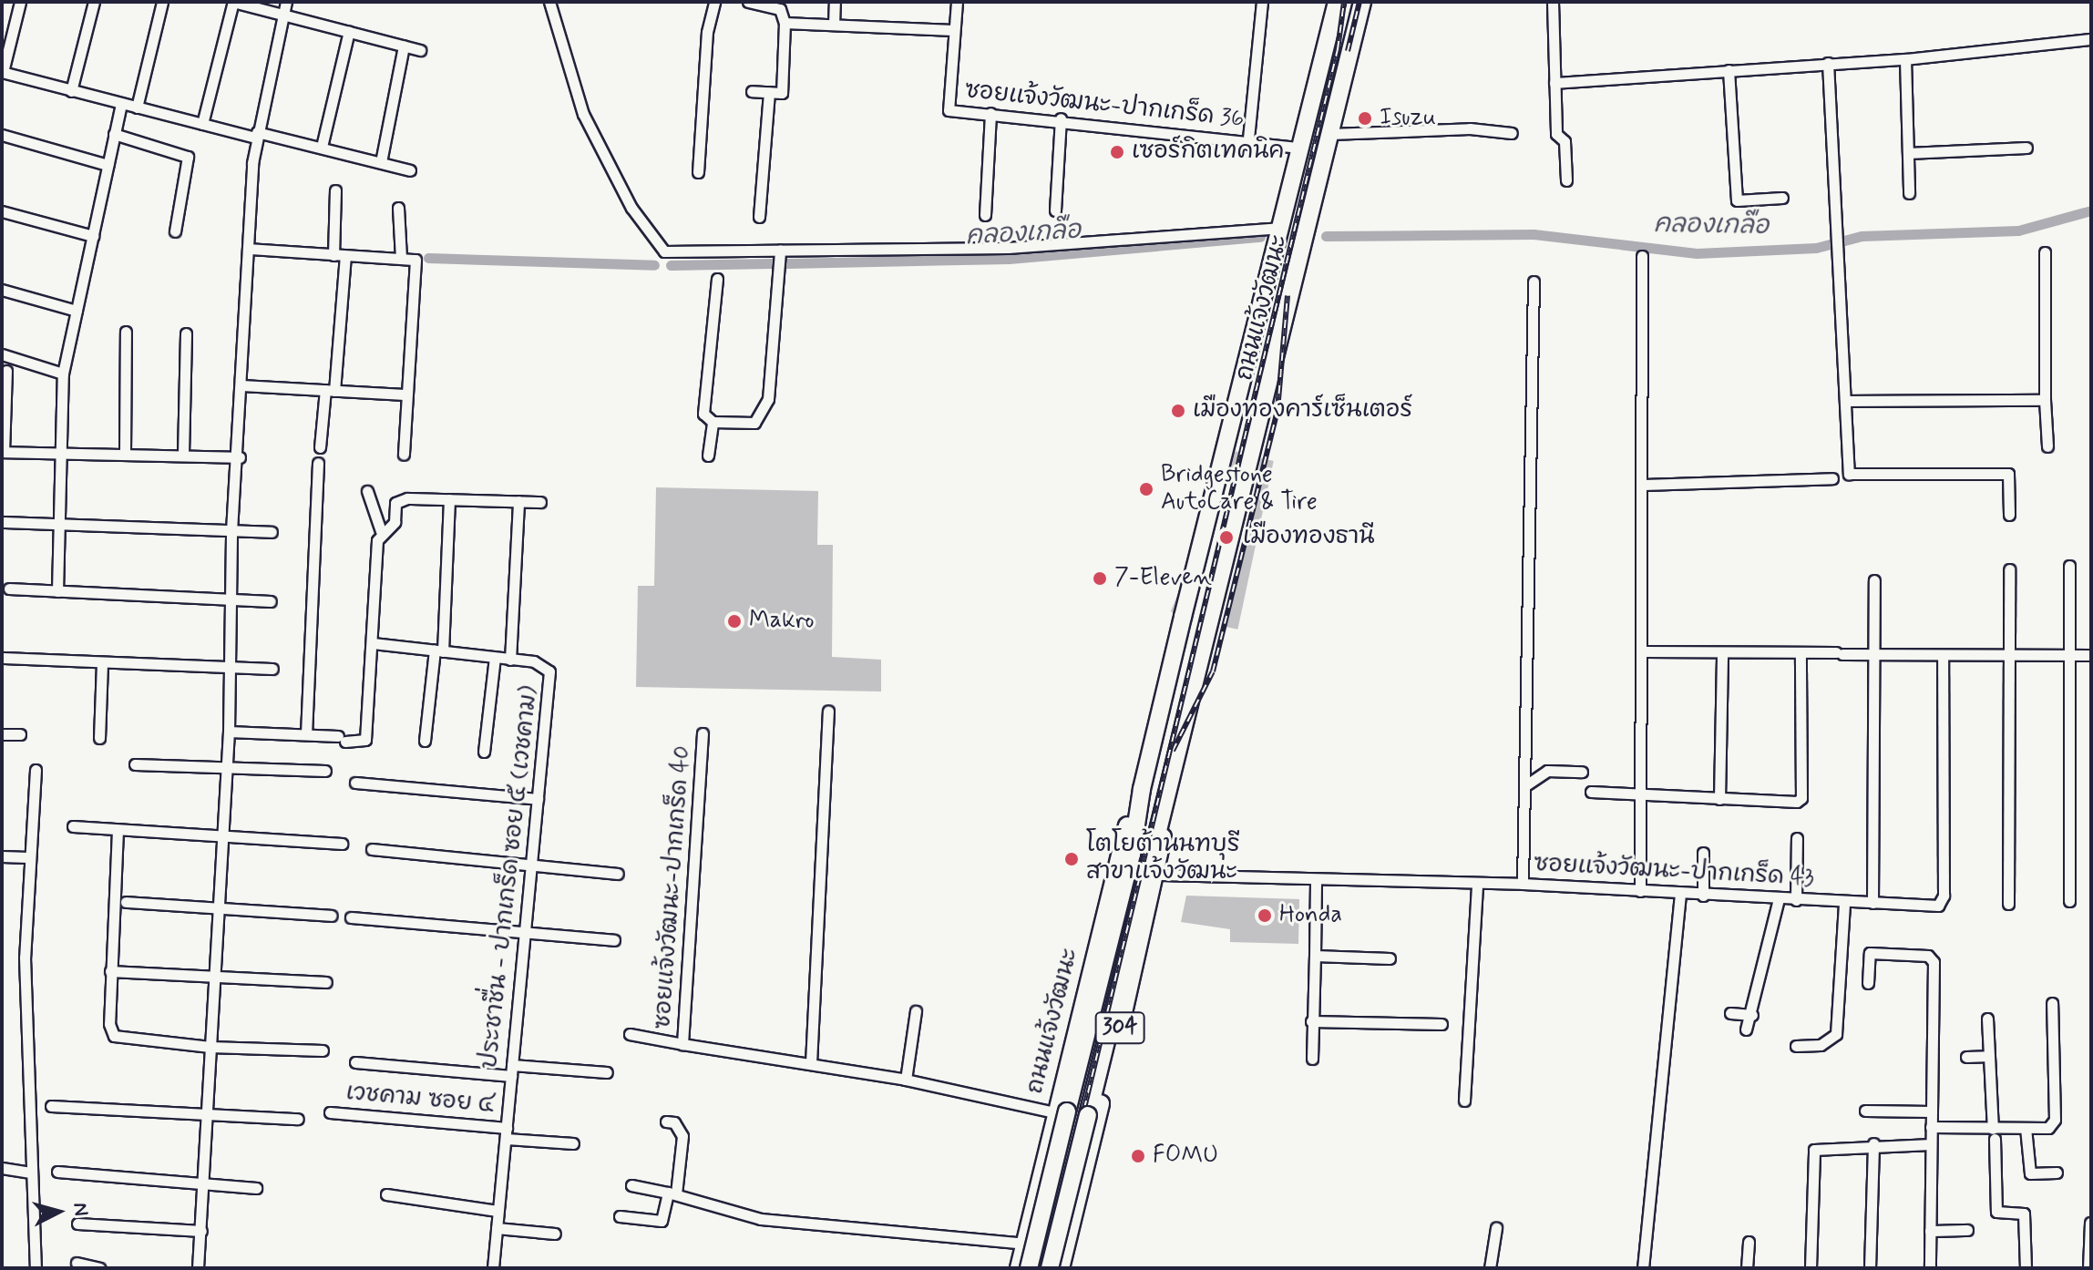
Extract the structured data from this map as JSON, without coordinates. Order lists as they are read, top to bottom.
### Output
{
  "streets": {
    "main road": ["ถนนแจ้งวัฒนะ", "304"],
    "street": [
      "ซอยแจ้งวัฒนะ-ปากเกร็ด 36",
      "ซอยแจ้งวัฒนะ-ปากเกร็ด 43",
      "ประชาชื่น - ปากเกร็ด ซอย ๕ (เวชคาม)",
      "ซอยแจ้งวัฒนะ-ปากเกร็ด 40",
      "เวชคาม ซอย ๔"
    ]
  },
  "crossings": [
    ["ซอยแจ้งวัฒนะ-ปากเกร็ด 36", "ถนนแจ้งวัฒนะ"],
    ["ถนนแจ้งวัฒนะ", "ซอยแจ้งวัฒนะ-ปากเกร็ด 43"],
    ["ถนนแจ้งวัฒนะ", "ซอยแจ้งวัฒนะ-ปากเกร็ด 40"],
    ["ประชาชื่น - ปากเกร็ด ซอย ๕ (เวชคาม)", "เวชคาม ซอย ๔"]
  ],
  "water": ["คลองเกลือ"],
  "places": [
    "Isuzu",
    "เซอร์กิตเทคนิค",
    "เมืองทองคาร์เซ็นเตอร์",
    "Bridgestone AutoCare & Tire",
    "เมืองทองธานี",
    "7-Eleven",
    "Makro",
    "โตโยต้านนทบุรี สาขาแจ้งวัฒนะ",
    "Honda",
    "FOMU"
  ],
  "north": "right"
}
